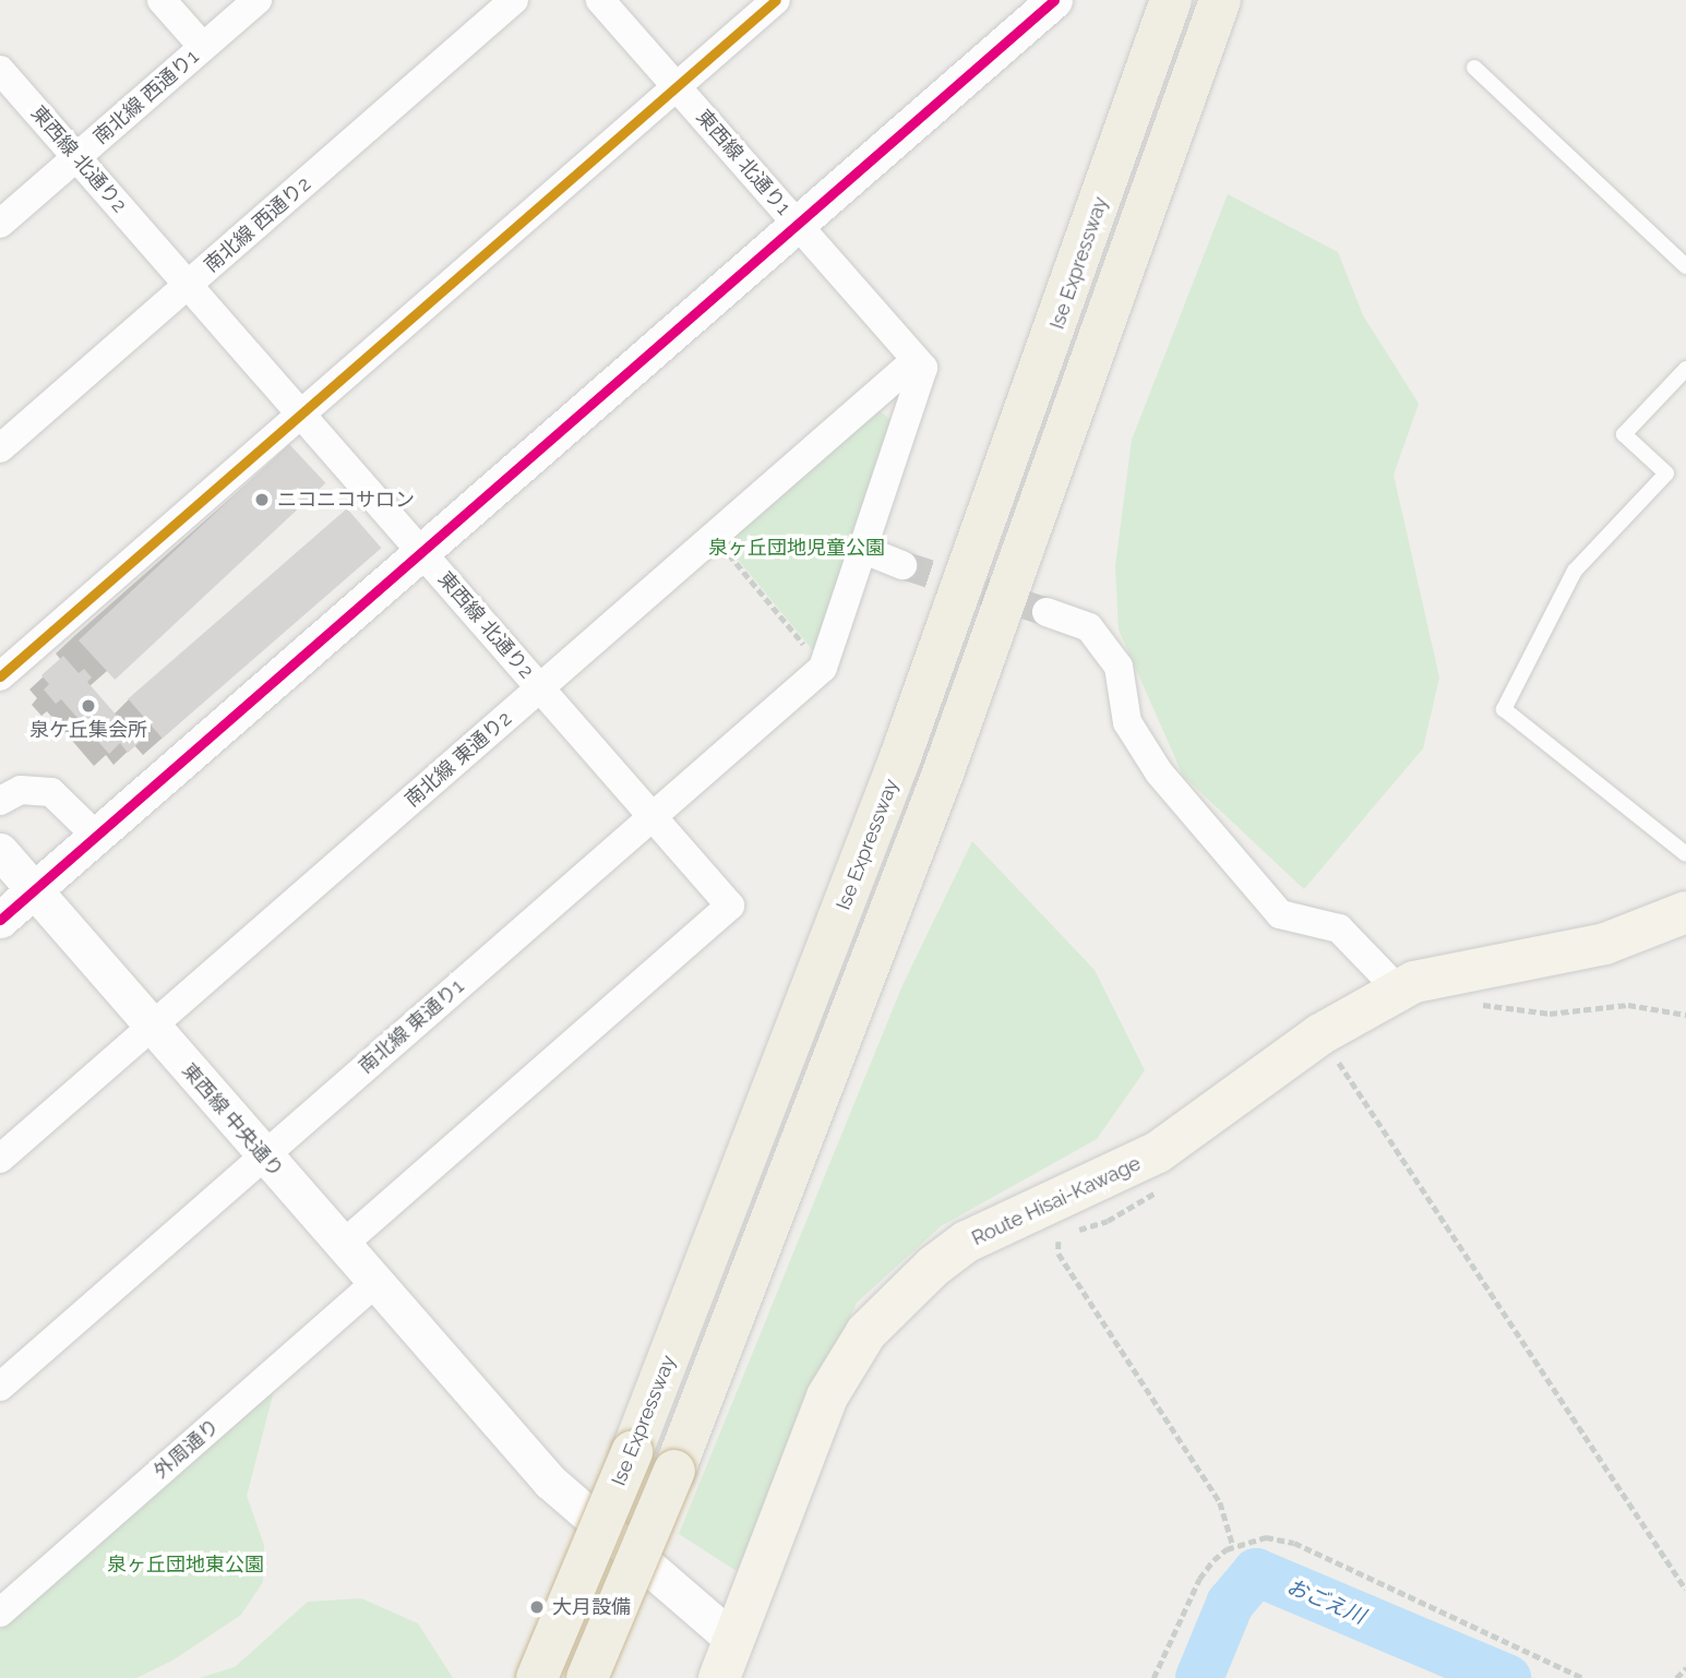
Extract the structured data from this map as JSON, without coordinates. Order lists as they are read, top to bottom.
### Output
{
  "streets": {
    "highway": ["Ise Expressway"],
    "main road": ["Route Hisai-Kawage"],
    "street": [
      "南北線 西通り1",
      "東西線 北通り2",
      "東西線 北通り1",
      "南北線 西通り2",
      "南北線 東通り2",
      "南北線 東通り1",
      "東西線 中央通り",
      "外周通り"
    ]
  },
  "crossings": [
    ["南北線 西通り1", "東西線 北通り2"],
    ["東西線 北通り2", "南北線 西通り2"],
    ["東西線 北通り2", "南北線 東通り2"],
    ["東西線 北通り2", "南北線 東通り1"],
    ["東西線 北通り2", "東西線 中央通り"],
    ["東西線 北通り1", "南北線 東通り2"],
    ["南北線 東通り2", "東西線 中央通り"],
    ["南北線 東通り1", "東西線 中央通り"],
    ["東西線 中央通り", "Route Hisai-Kawage"],
    ["東西線 中央通り", "外周通り"]
  ],
  "water": ["おごえ川"],
  "parks": ["泉ヶ丘団地児童公園", "泉ヶ丘団地東公園"],
  "places": ["ニコニコサロン", "泉ケ丘集会所", "大月設備"]
}
